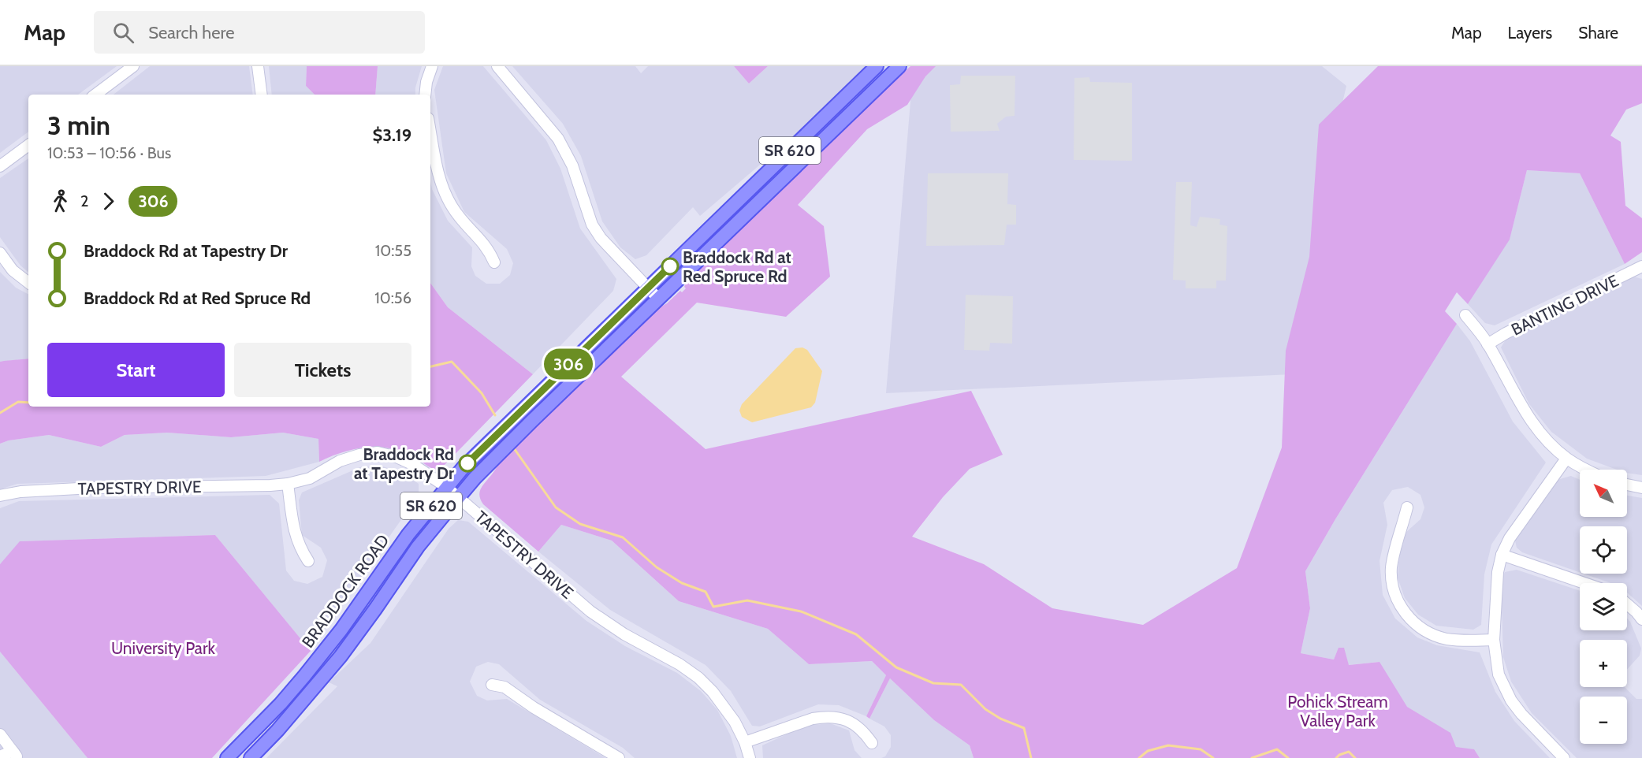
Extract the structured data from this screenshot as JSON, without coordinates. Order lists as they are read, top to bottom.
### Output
{
  "streets": {
    "main road": ["SR 620", "BRADDOCK ROAD"],
    "street": ["BANTING DRIVE", "TAPESTRY DRIVE"]
  },
  "crossings": [
    ["TAPESTRY DRIVE", "BRADDOCK ROAD"]
  ],
  "parks": ["University Park", "Pohick Stream Valley Park"],
  "places": ["Braddock Rd at Red Spruce Rd", "Braddock Rd at Tapestry Dr"],
  "lines": ["bus line 306"],
  "north": "top left",
  "page": {
    "header": "Map",
    "search": "Search here",
    "nav": ["Map", "Layers", "Share"],
    "on_map": "306",
    "heading": ["3 min", "10:53 – 10:56 · Bus", "$3.19"],
    "legs": ["2", "306"],
    "list": [
      {
        "name": "Braddock Rd at Tapestry Dr",
        "value": "10:55"
      },
      {
        "name": "Braddock Rd at Red Spruce Rd",
        "value": "10:56"
      }
    ],
    "buttons": ["Start", "Tickets"],
    "map_buttons": ["+", "−"]
  }
}
